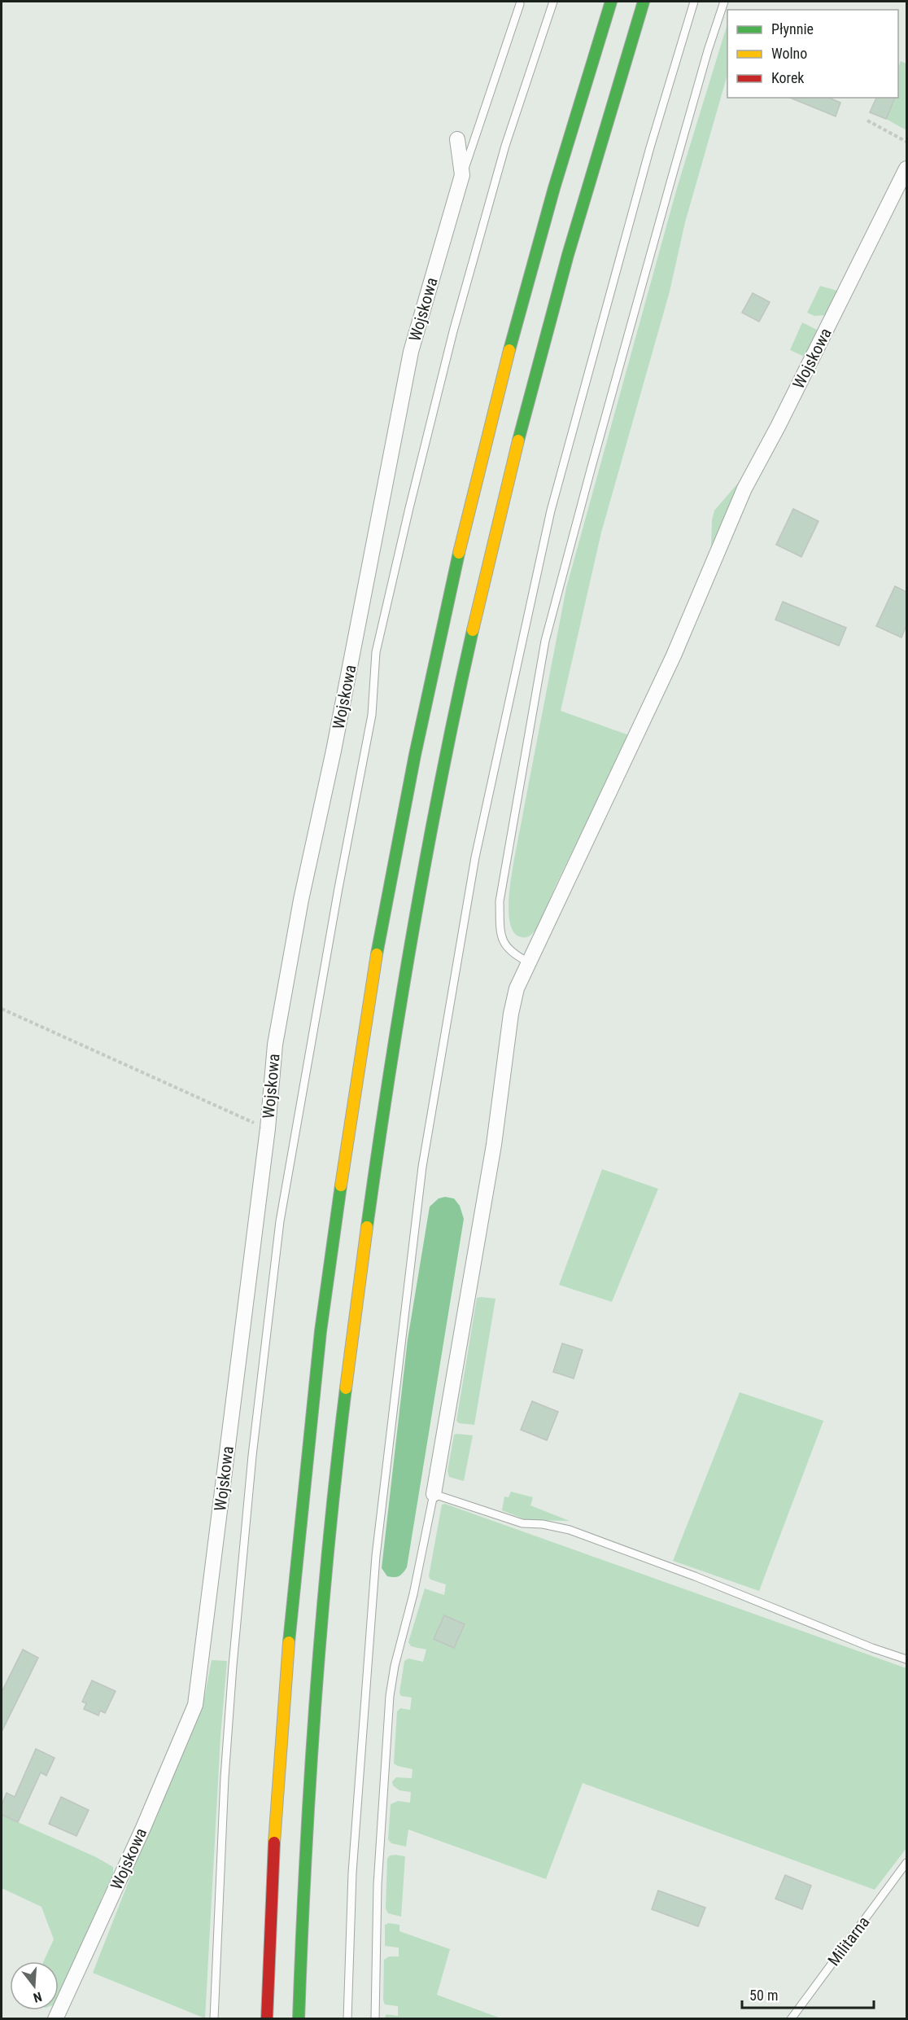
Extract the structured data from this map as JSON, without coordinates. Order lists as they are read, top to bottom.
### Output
{
  "streets": {
    "street": ["Wojskowa"],
    "lane": ["Militarna"]
  },
  "legend": ["Płynnie", "Wolno", "Korek"],
  "scale_bar": "50 m",
  "north": "bottom"
}
